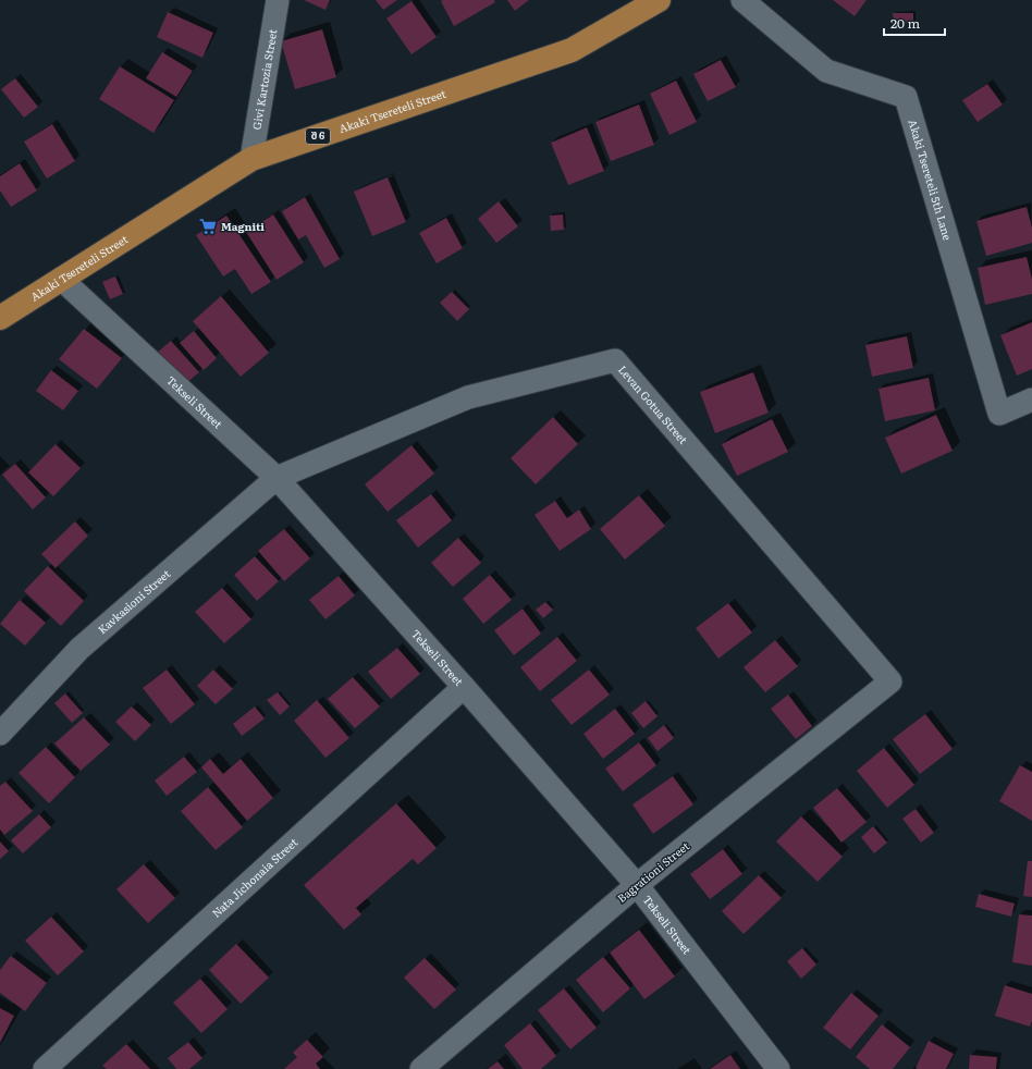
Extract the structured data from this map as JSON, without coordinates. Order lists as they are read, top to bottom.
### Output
{
  "streets": {
    "main road": ["Akaki Tsereteli Street", "შ 6"],
    "street": [
      "Givi Kartozia Street",
      "Akaki Tsereteli 5th Lane",
      "Tekseli Street",
      "Levan Gotua Street",
      "Kavkasioni Street",
      "Bagrationi Street",
      "Nata Jichonaia Street"
    ]
  },
  "crossings": [
    ["Givi Kartozia Street", "Akaki Tsereteli Street"],
    ["Akaki Tsereteli Street", "Tekseli Street"],
    ["Tekseli Street", "Levan Gotua Street"],
    ["Tekseli Street", "Kavkasioni Street"],
    ["Tekseli Street", "Bagrationi Street"],
    ["Tekseli Street", "Nata Jichonaia Street"],
    ["Levan Gotua Street", "Kavkasioni Street"],
    ["Levan Gotua Street", "Bagrationi Street"]
  ],
  "places": {
    "supermarket": ["Magniti"]
  },
  "scale_bar": "20 m"
}
